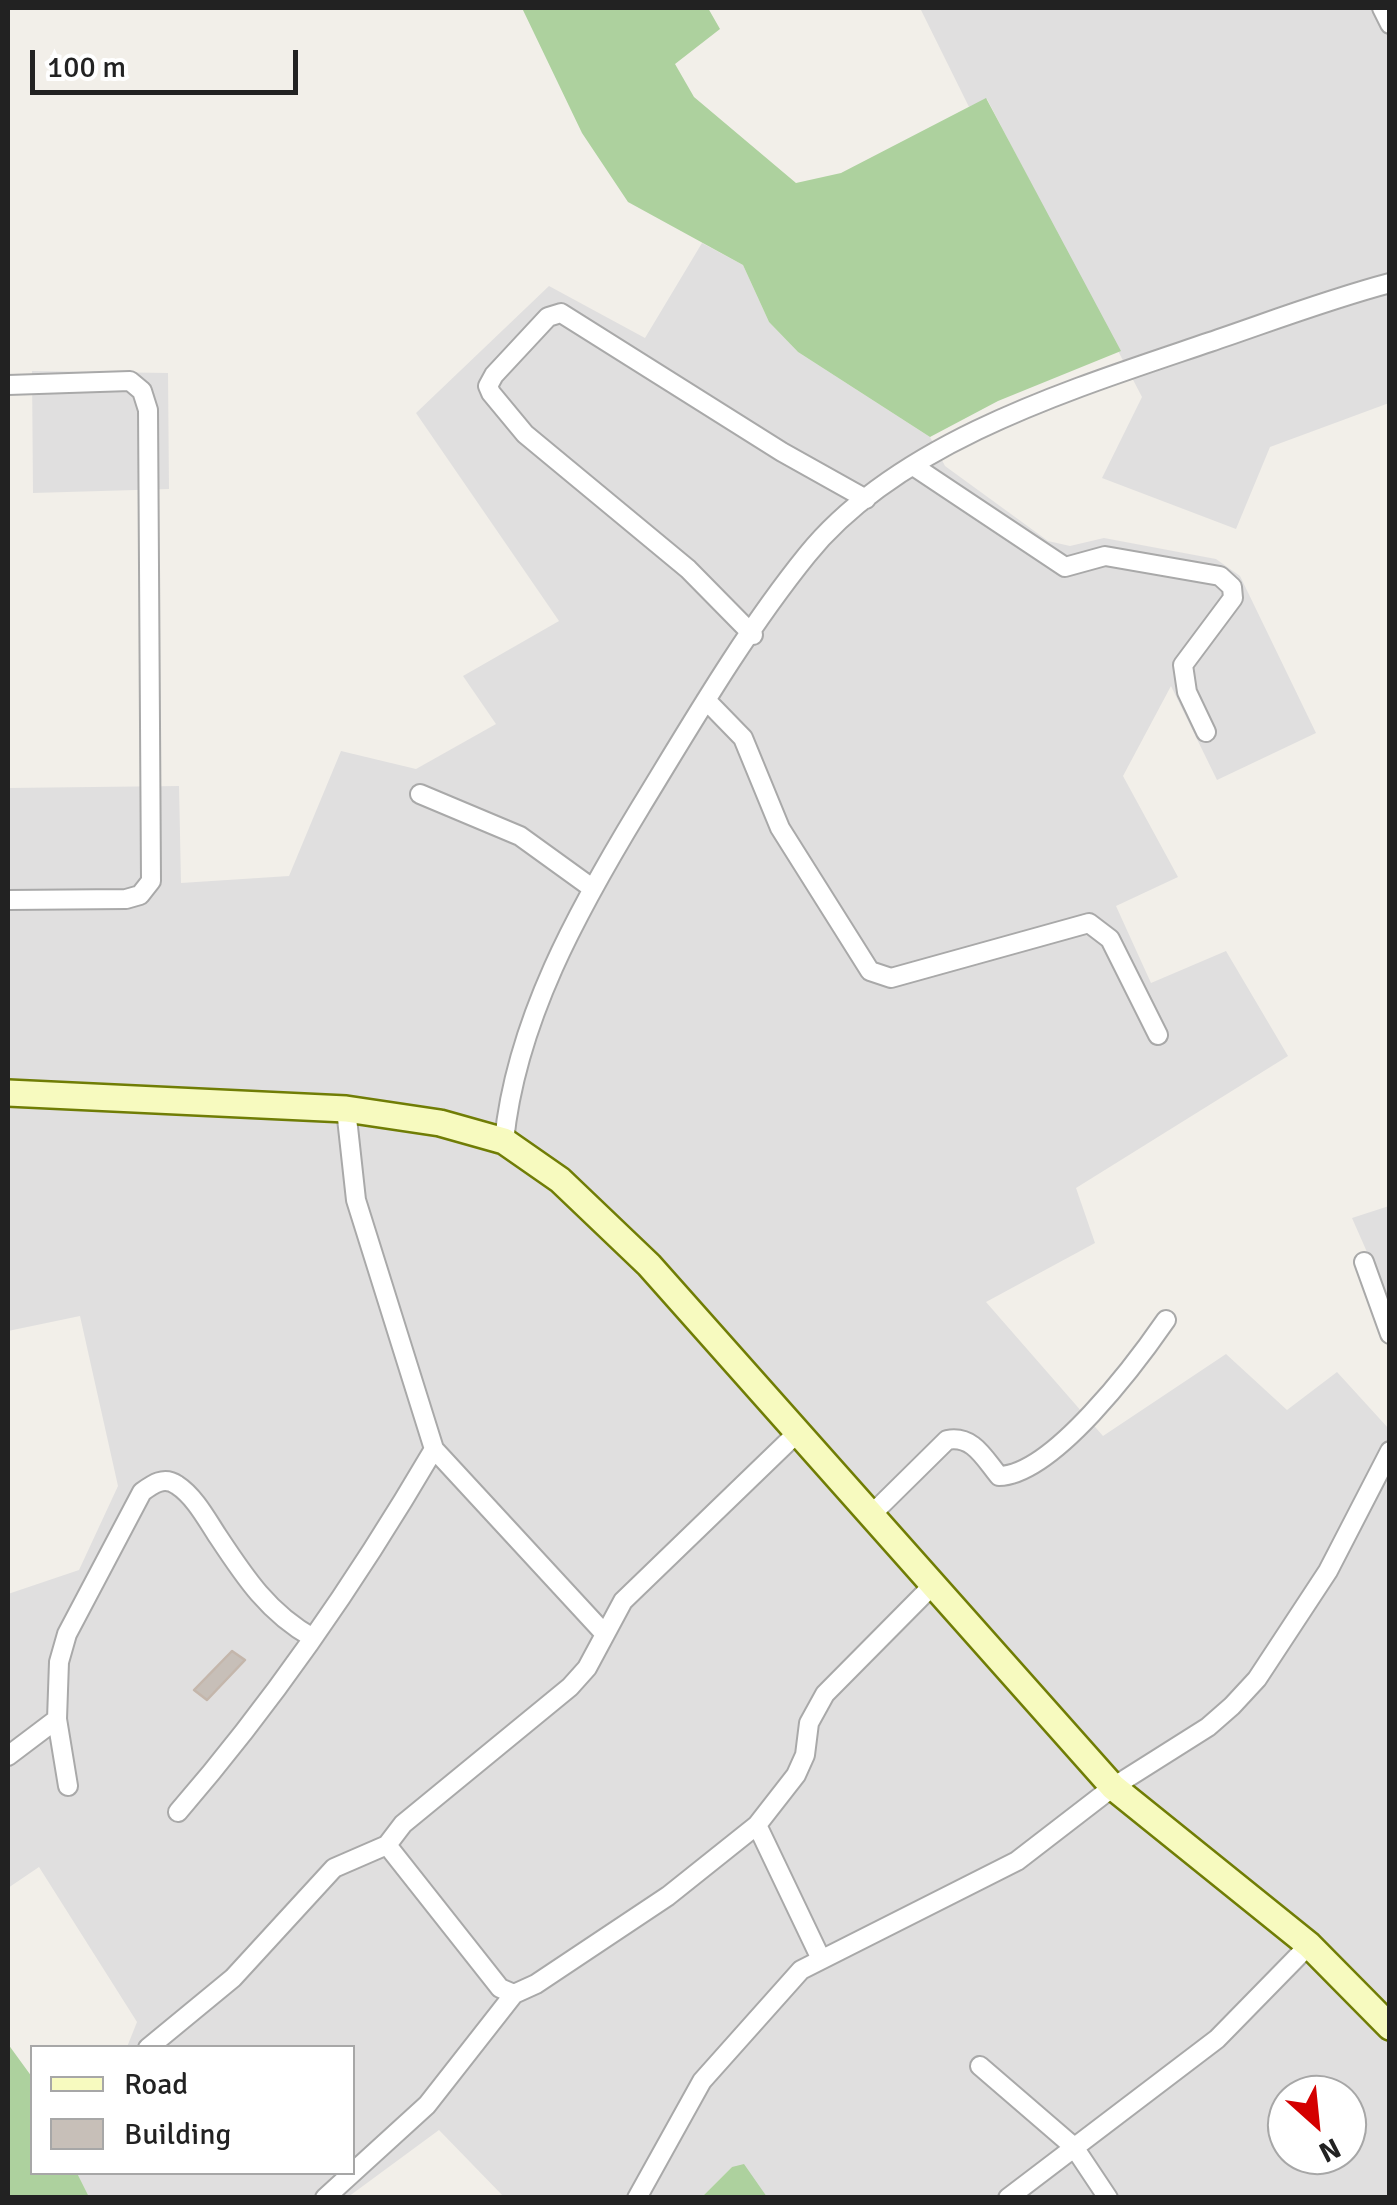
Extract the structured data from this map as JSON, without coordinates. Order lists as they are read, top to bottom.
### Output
{
  "legend": ["Road", "Building"],
  "scale_bar": "100 m",
  "north": "bottom right"
}
